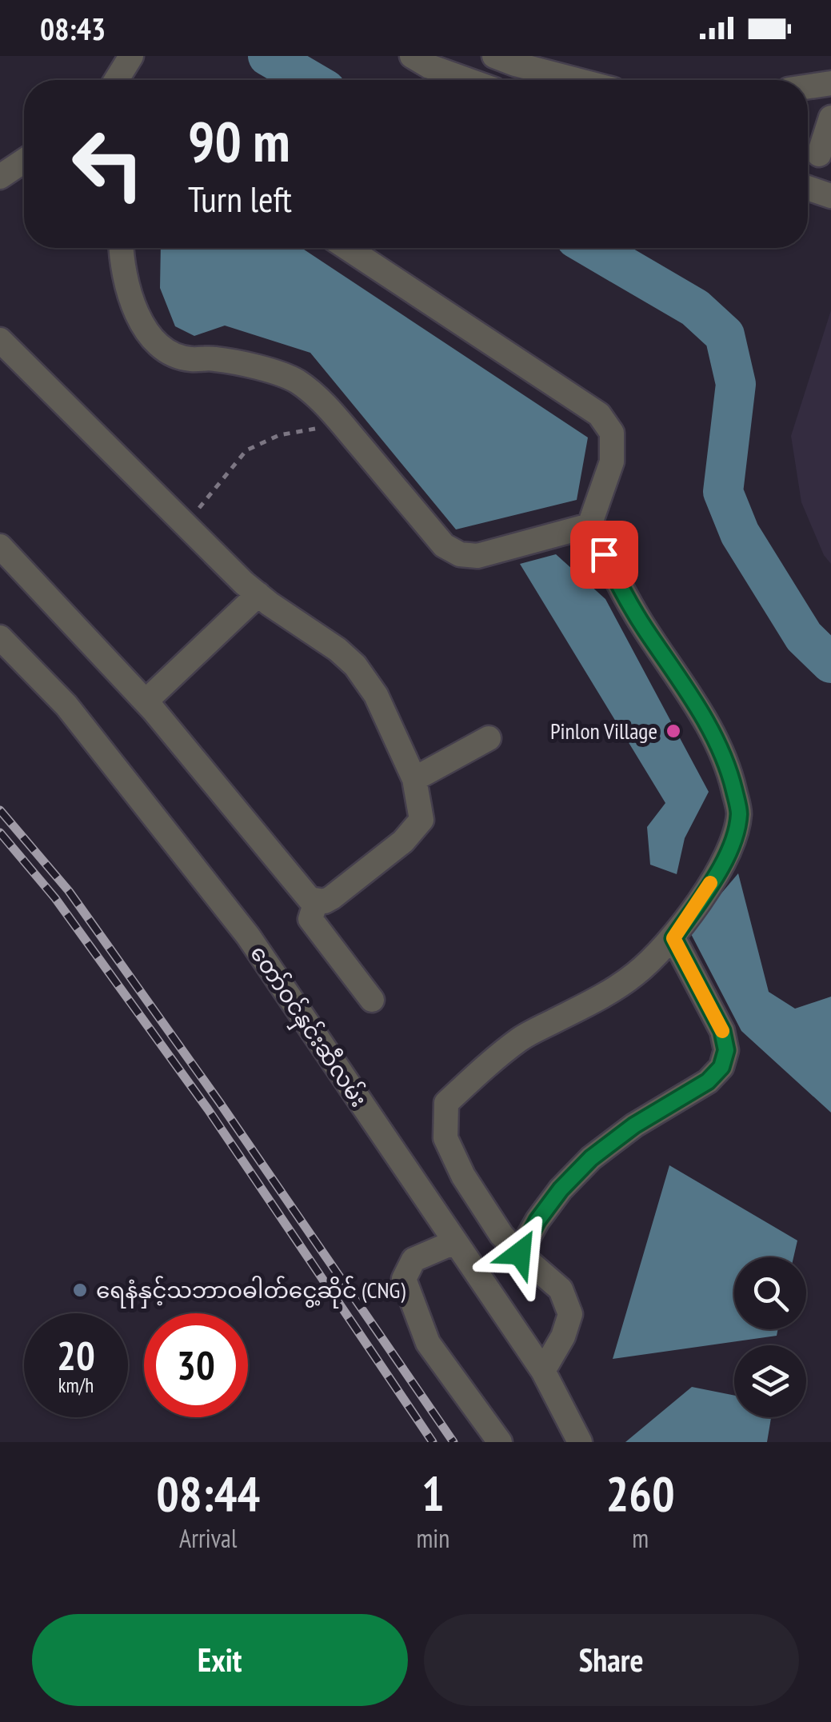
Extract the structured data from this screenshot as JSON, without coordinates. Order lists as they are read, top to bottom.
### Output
{
  "streets": {
    "street": ["တော်ဝင်နှင်းဆီလမ်း"]
  },
  "places": ["Pinlon Village", "ရေနံနှင့်သဘာဝဓါတ်ငွေ့ဆိုင် (CNG)"],
  "page": {
    "status": "08:43",
    "turn": ["90 m", "Turn left"],
    "speed": "20 km/h",
    "limit": "30",
    "eta": [
      "08:44",
      "Arrival",
      "1",
      "min",
      "260",
      "m"
    ],
    "buttons": ["Exit", "Share"]
  }
}
